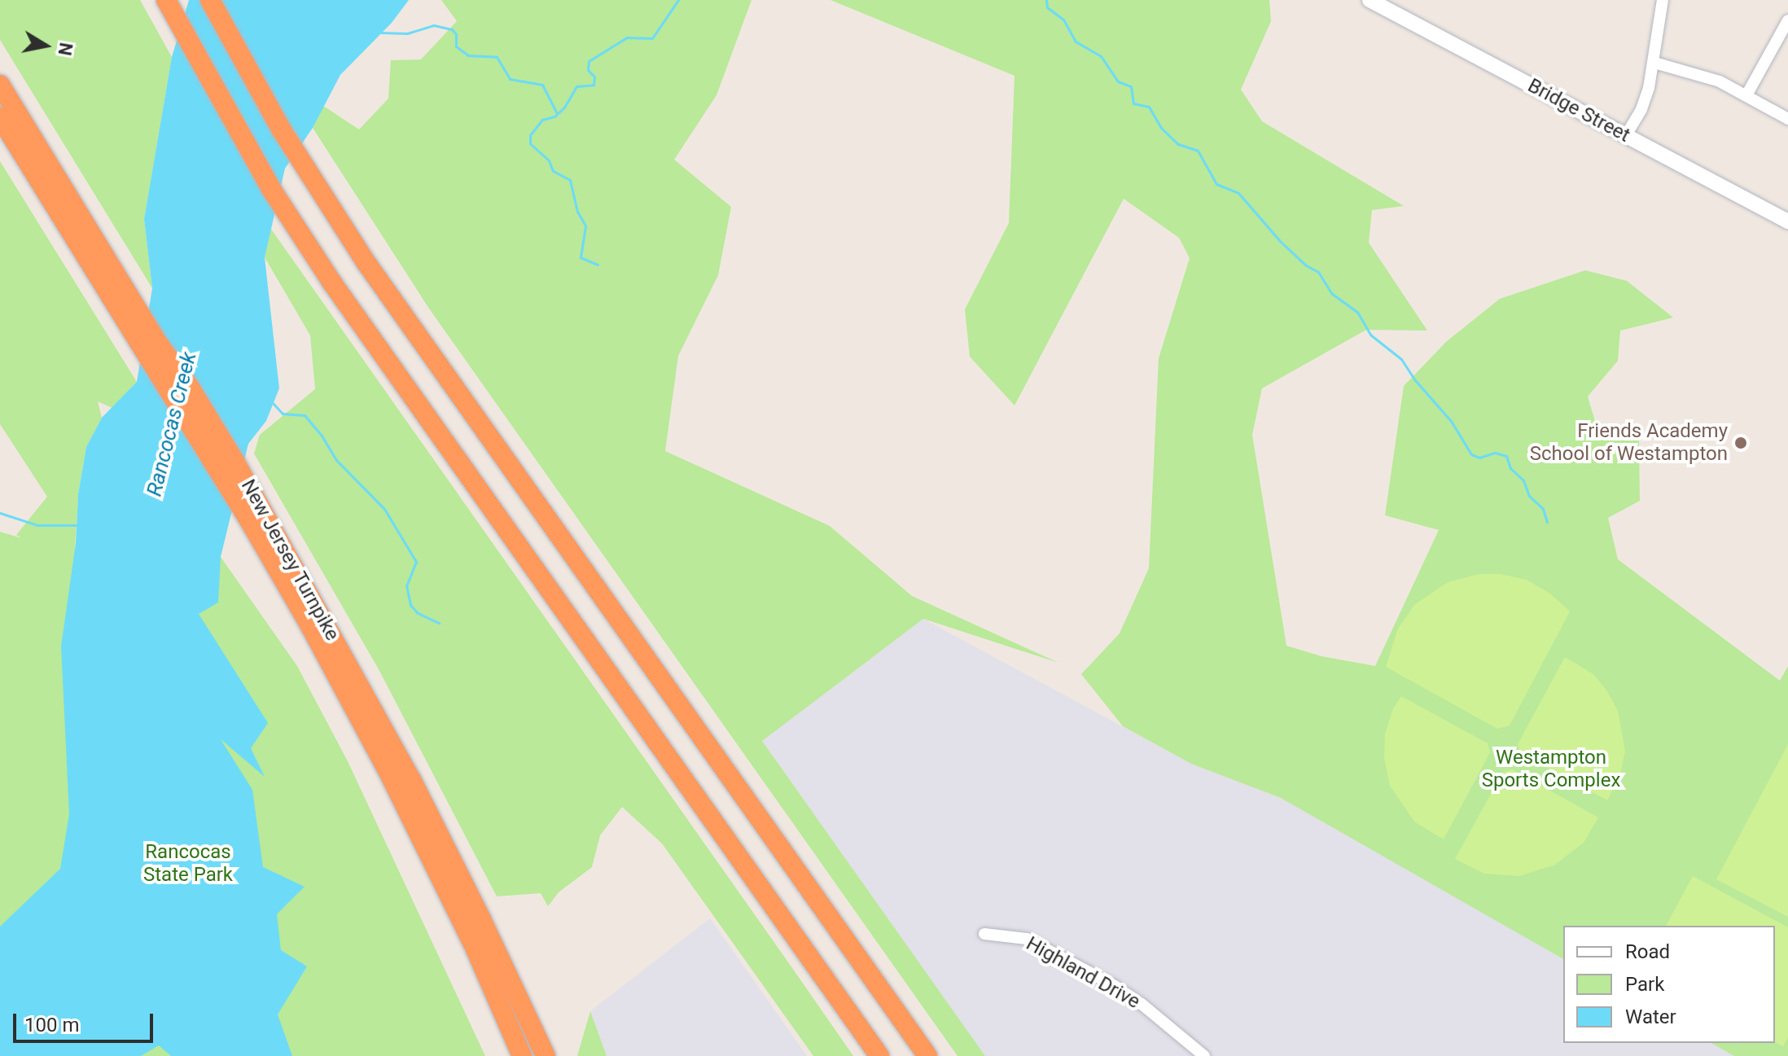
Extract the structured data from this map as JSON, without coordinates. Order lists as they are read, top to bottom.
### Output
{
  "streets": {
    "highway": ["New Jersey Turnpike"],
    "main road": ["Bridge Street"],
    "street": ["Highland Drive"]
  },
  "water": ["Rancocas Creek"],
  "parks": ["Westampton Sports Complex", "Rancocas State Park"],
  "places": ["Friends Academy School of Westampton"],
  "legend": ["Road", "Park", "Water"],
  "scale_bar": "100 m",
  "north": "right"
}
